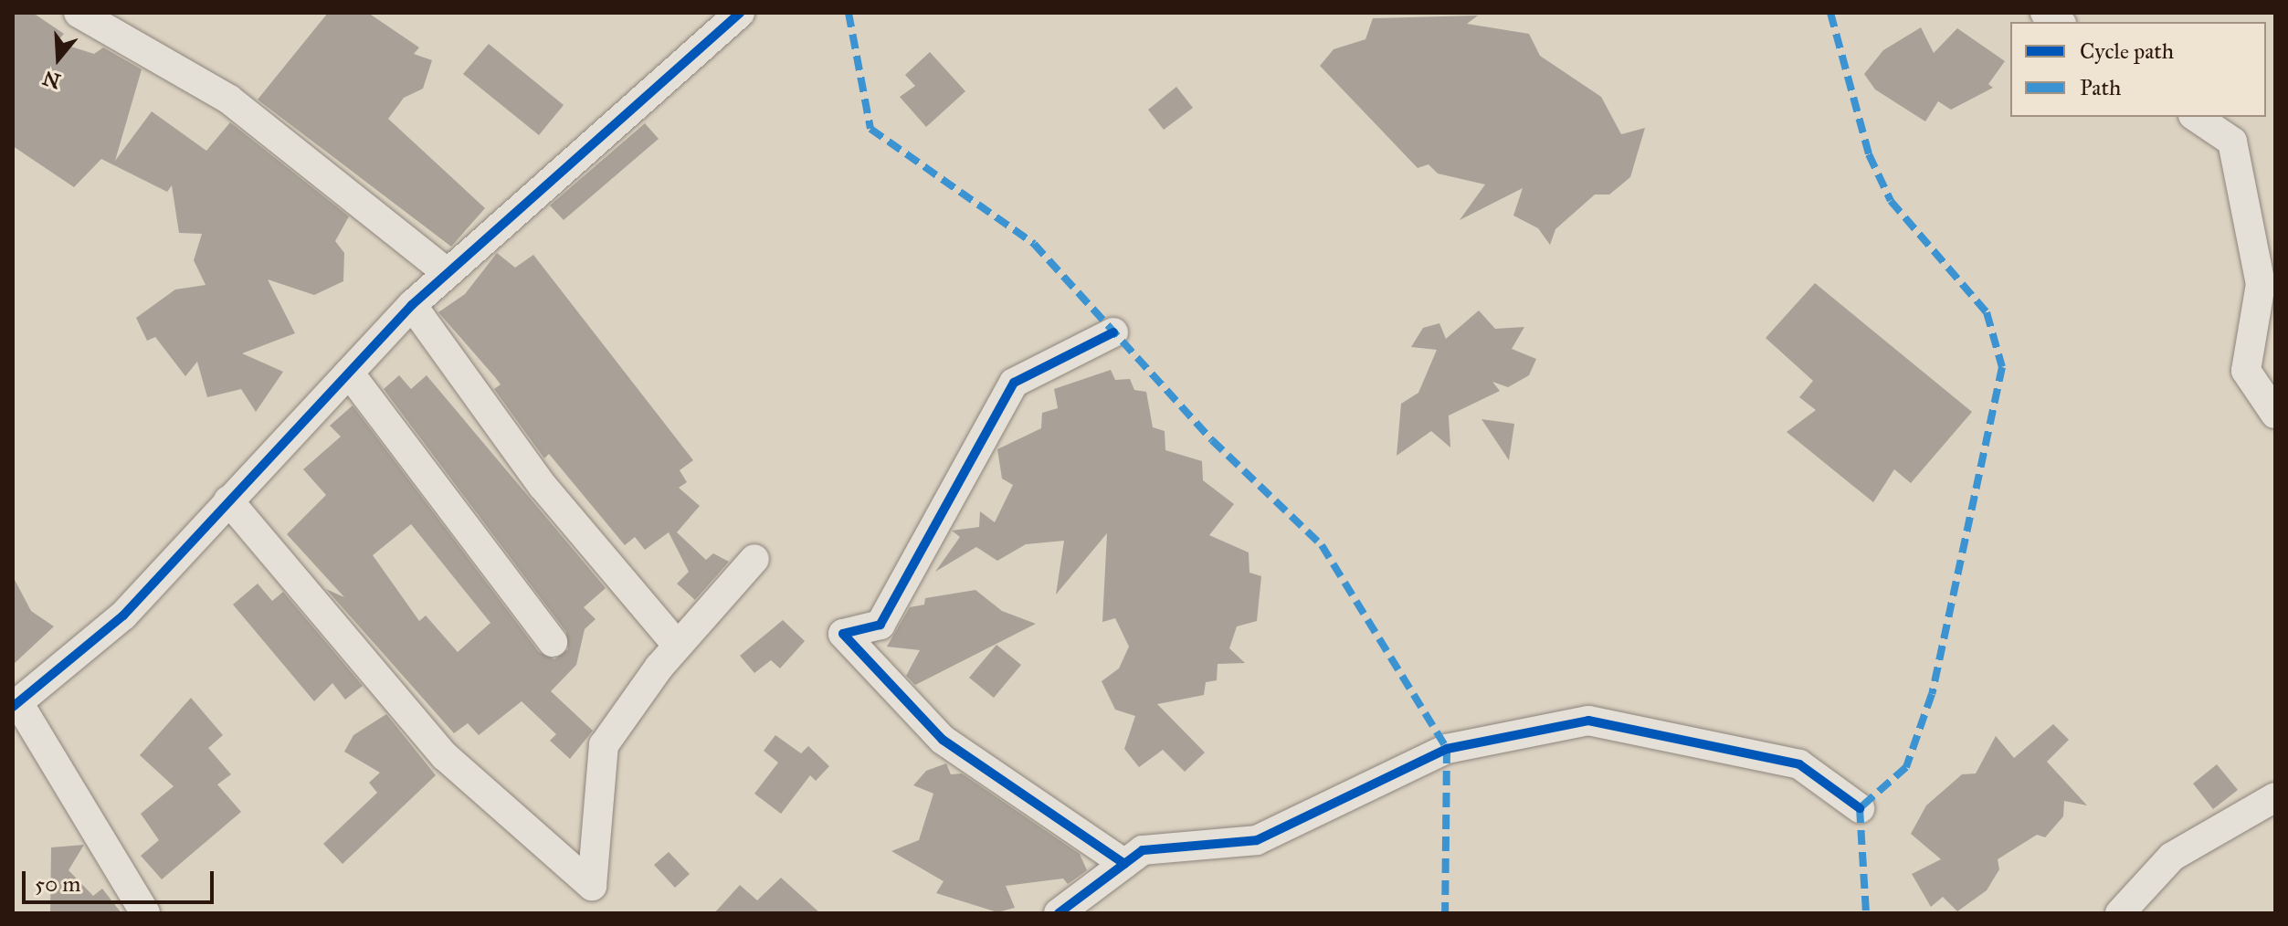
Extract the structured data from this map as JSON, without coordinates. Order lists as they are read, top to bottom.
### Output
{
  "legend": ["Cycle path", "Path"],
  "scale_bar": "50 m",
  "north": "bottom"
}
